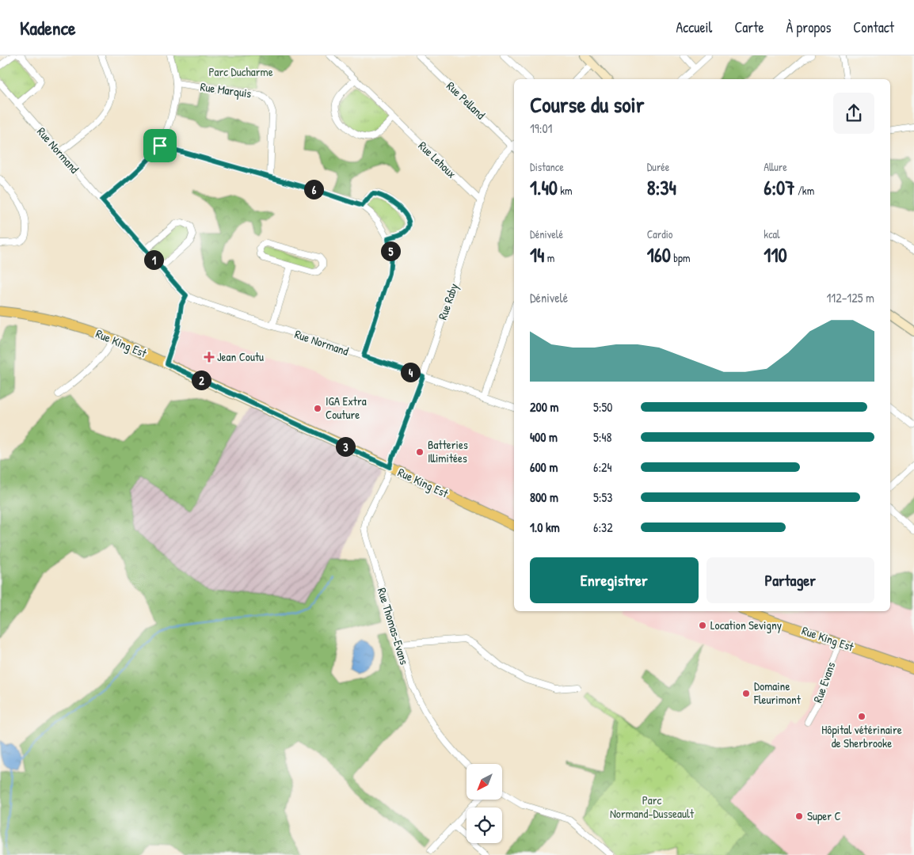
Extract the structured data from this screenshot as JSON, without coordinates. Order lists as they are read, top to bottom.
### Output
{
  "streets": {
    "main road": ["Rue King Est"],
    "street": [
      "Rue Marquis",
      "Rue Pelland",
      "Rue Normand",
      "Rue Lehoux",
      "Rue Raby",
      "Rue Thomas-Evans",
      "Rue Evans"
    ]
  },
  "crossings": [
    ["Rue Normand", "Rue Raby"],
    ["Rue Lehoux", "Rue Raby"],
    ["Rue Raby", "Rue King Est"],
    ["Rue Raby", "Rue Thomas-Evans"],
    ["Rue King Est", "Rue Thomas-Evans"],
    ["Rue King Est", "Rue Evans"]
  ],
  "parks": ["Parc Ducharme", "Parc Normand-Dusseault"],
  "places": {
    "health": ["Jean Coutu"],
    "other": [
      "IGA Extra Couture",
      "Batteries Illimitées",
      "Location Sevigny",
      "Domaine Fleurimont",
      "Hôpital vétérinaire de Sherbrooke",
      "Super C"
    ]
  },
  "north": "bottom left",
  "page": {
    "header": "Kadence",
    "nav": [
      "Accueil",
      "Carte",
      "À propos",
      "Contact"
    ],
    "heading": ["Course du soir", "19:01"],
    "stats": [
      ["Distance", "1.40 km"],
      ["Durée", "8:34"],
      ["Allure", "6:07 /km"],
      ["Dénivelé", "14 m"],
      ["Cardio", "160 bpm"],
      ["kcal", "110"]
    ],
    "pins": [
      "6",
      "5",
      "1",
      "4",
      "2",
      "3"
    ],
    "chart": ["Dénivelé", "112–125 m"],
    "list": [
      {
        "name": "200 m",
        "note": "5:50"
      },
      {
        "name": "400 m",
        "note": "5:48"
      },
      {
        "name": "600 m",
        "note": "6:24"
      },
      {
        "name": "800 m",
        "note": "5:53"
      },
      {
        "name": "1.0 km",
        "note": "6:32"
      }
    ],
    "buttons": ["Enregistrer", "Partager"]
  }
}
